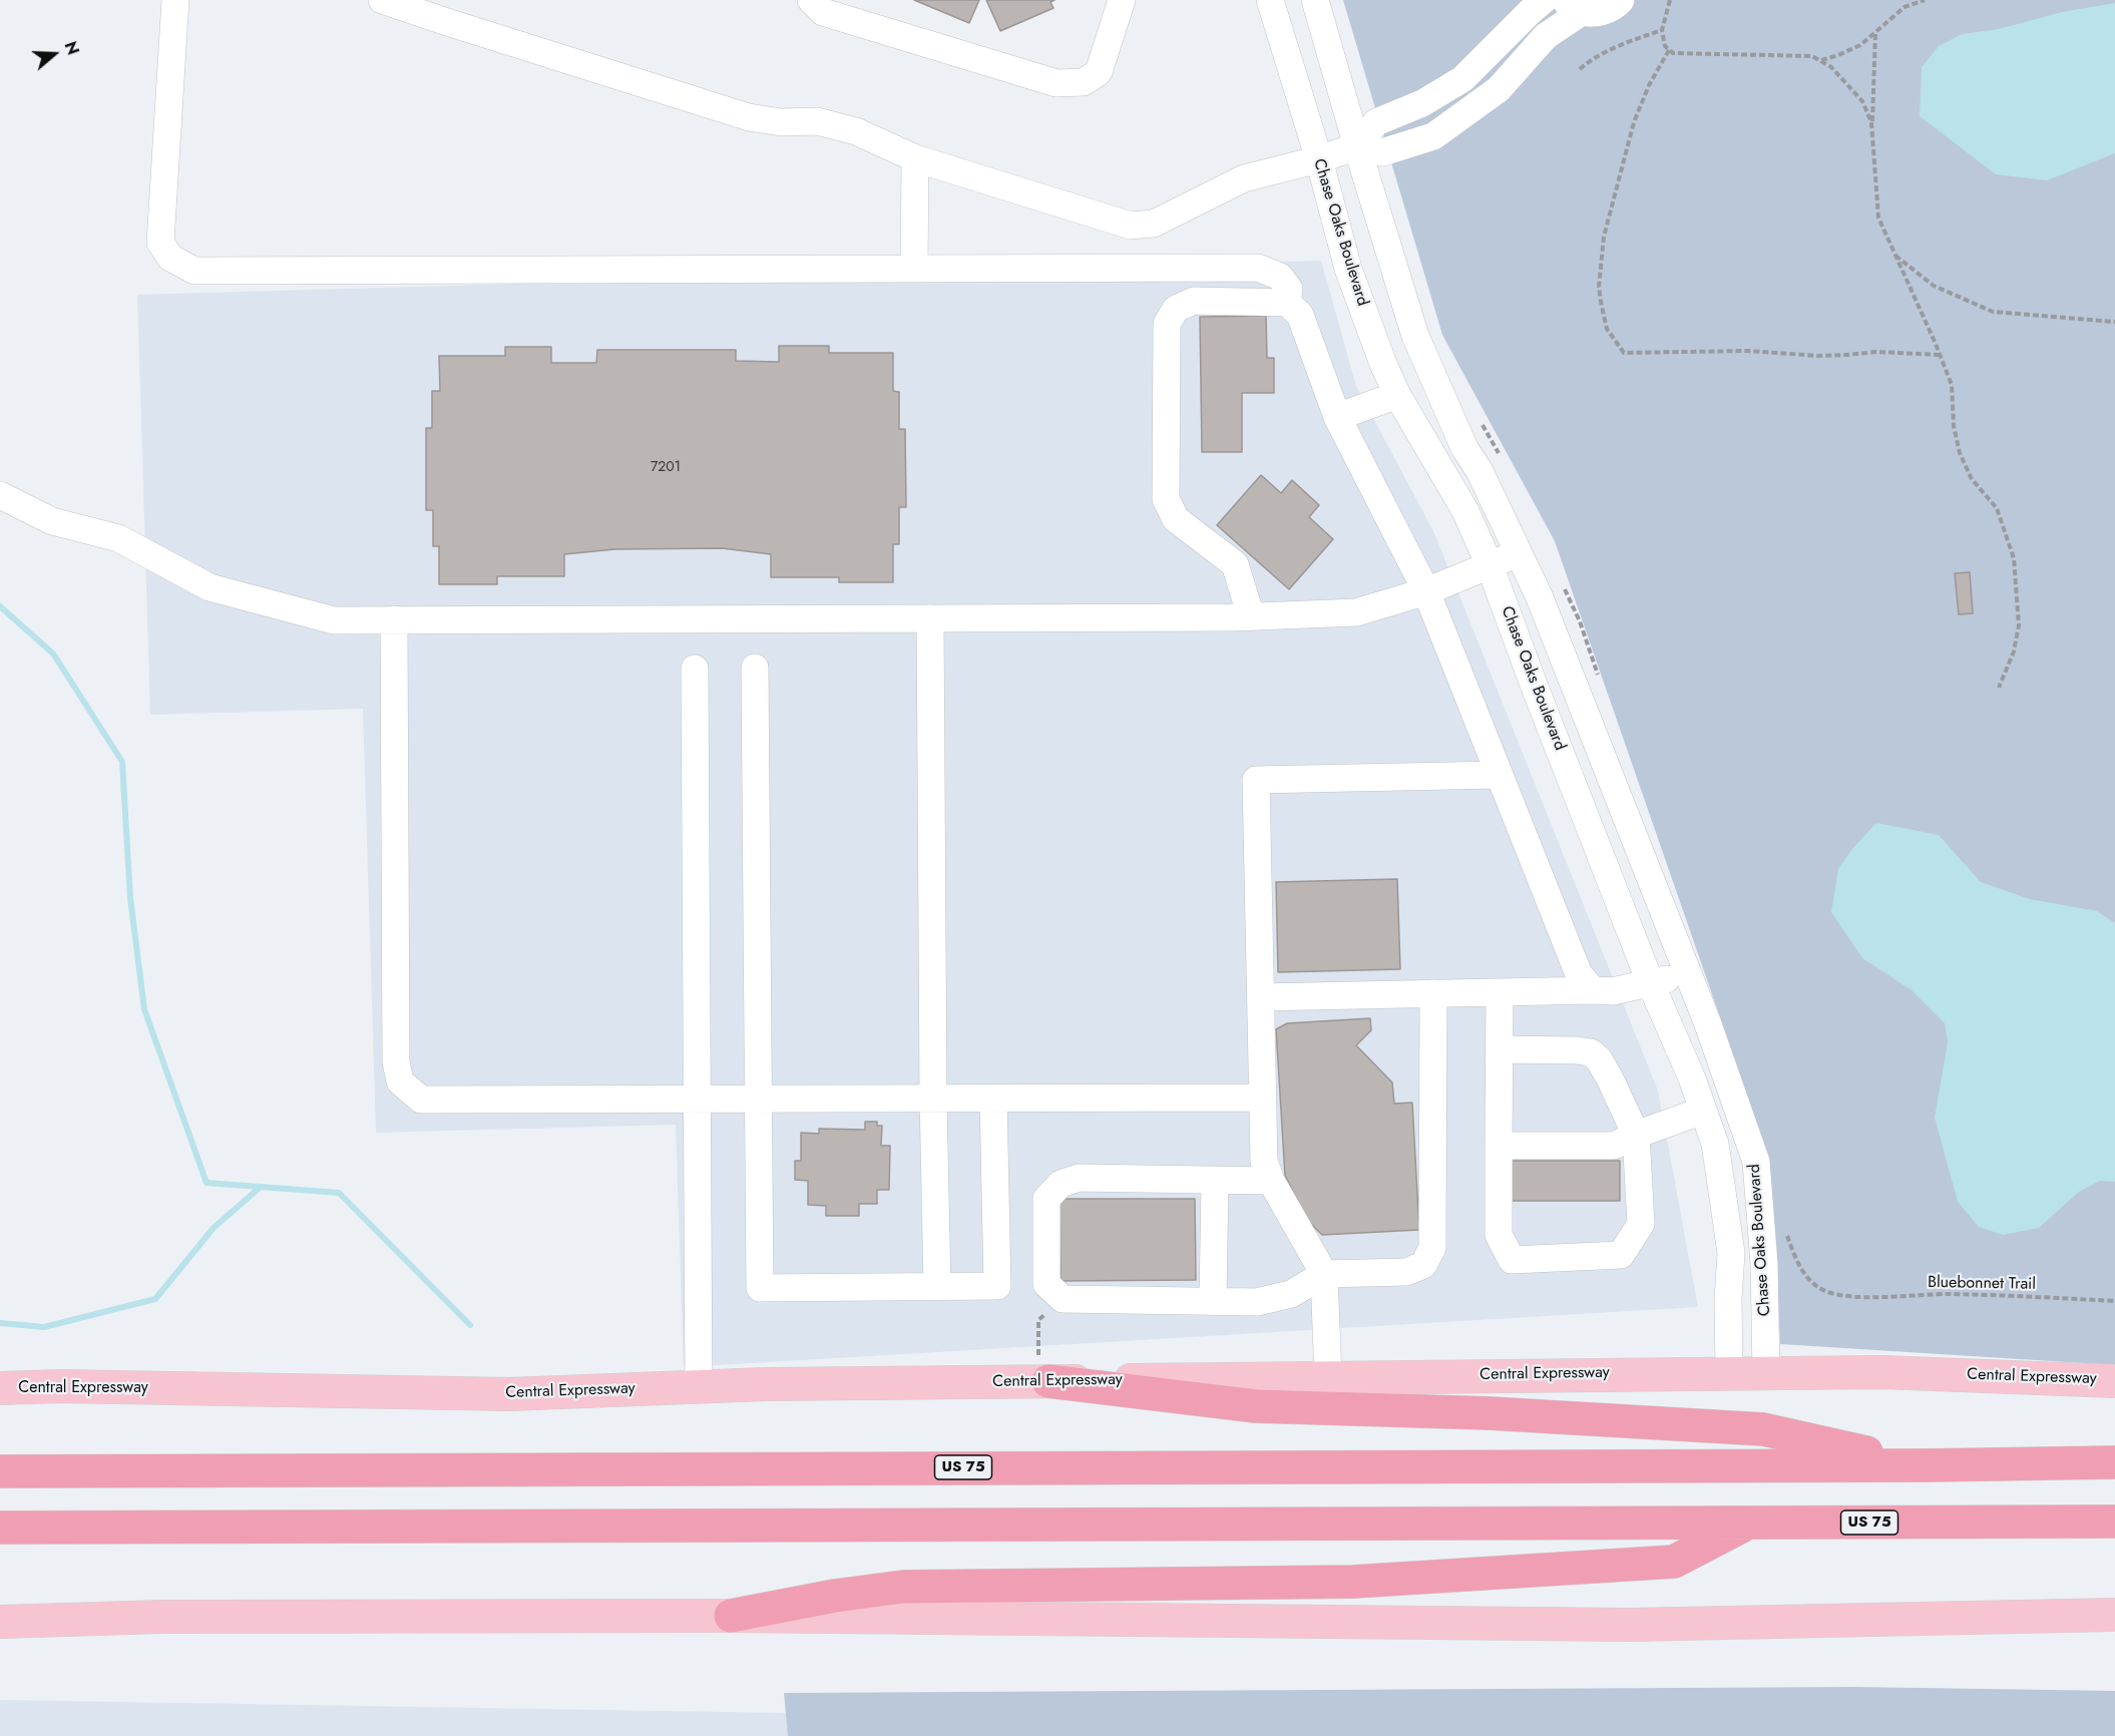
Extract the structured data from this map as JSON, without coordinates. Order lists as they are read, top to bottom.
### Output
{
  "streets": {
    "highway": ["US 75"],
    "main road": ["Central Expressway"],
    "street": ["Chase Oaks Boulevard"],
    "path": ["Bluebonnet Trail"]
  },
  "crossings": [
    ["Chase Oaks Boulevard", "Central Expressway"]
  ],
  "house_numbers": ["7201"],
  "north": "right"
}
